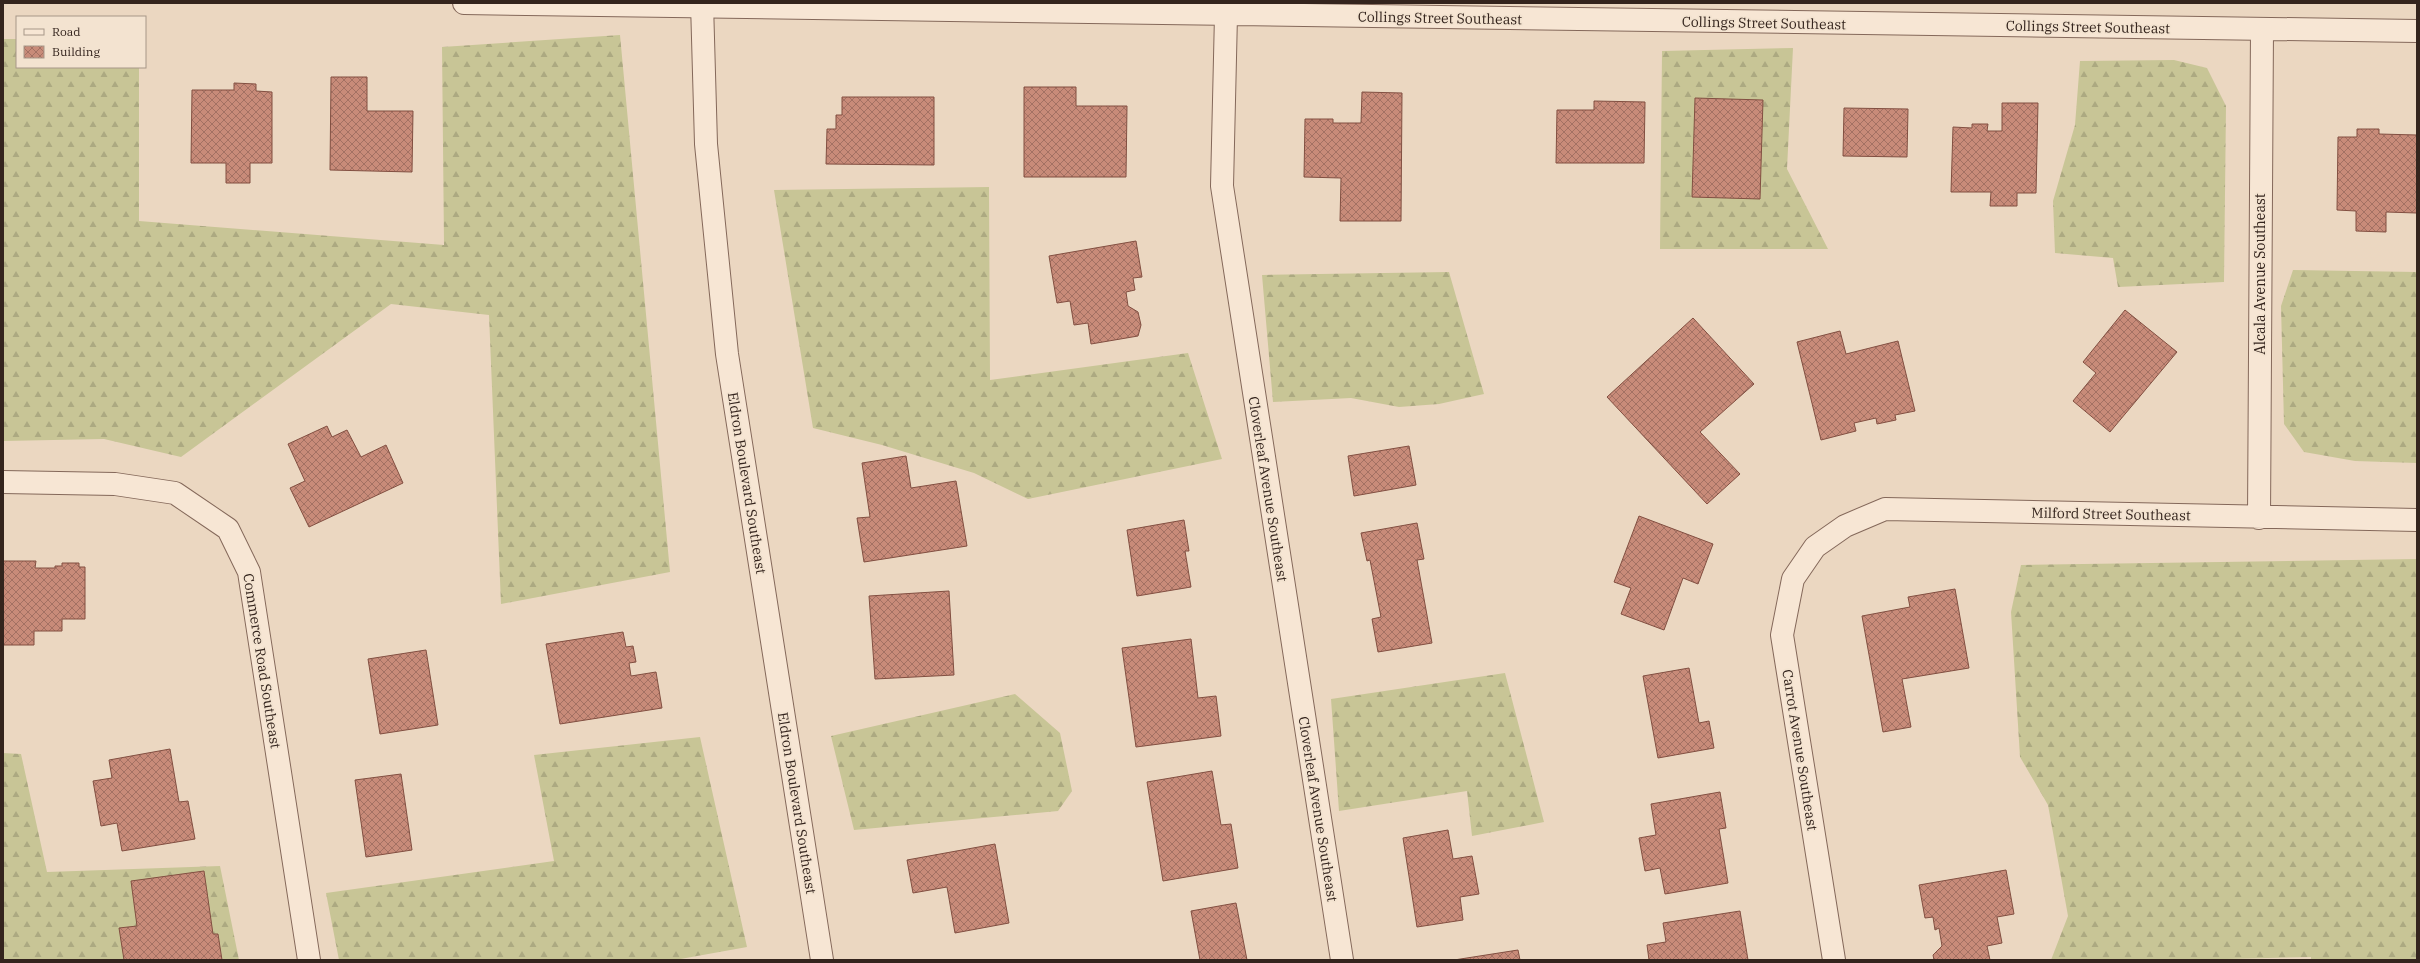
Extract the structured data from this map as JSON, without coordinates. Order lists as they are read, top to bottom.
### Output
{
  "streets": {
    "street": [
      "Collings Street Southeast",
      "Alcala Avenue Southeast",
      "Eldron Boulevard Southeast",
      "Cloverleaf Avenue Southeast",
      "Milford Street Southeast",
      "Commerce Road Southeast",
      "Carrot Avenue Southeast"
    ]
  },
  "crossings": [
    ["Collings Street Southeast", "Alcala Avenue Southeast"],
    ["Collings Street Southeast", "Eldron Boulevard Southeast"],
    ["Collings Street Southeast", "Cloverleaf Avenue Southeast"],
    ["Alcala Avenue Southeast", "Milford Street Southeast"],
    ["Milford Street Southeast", "Carrot Avenue Southeast"]
  ],
  "legend": ["Road", "Building"]
}
